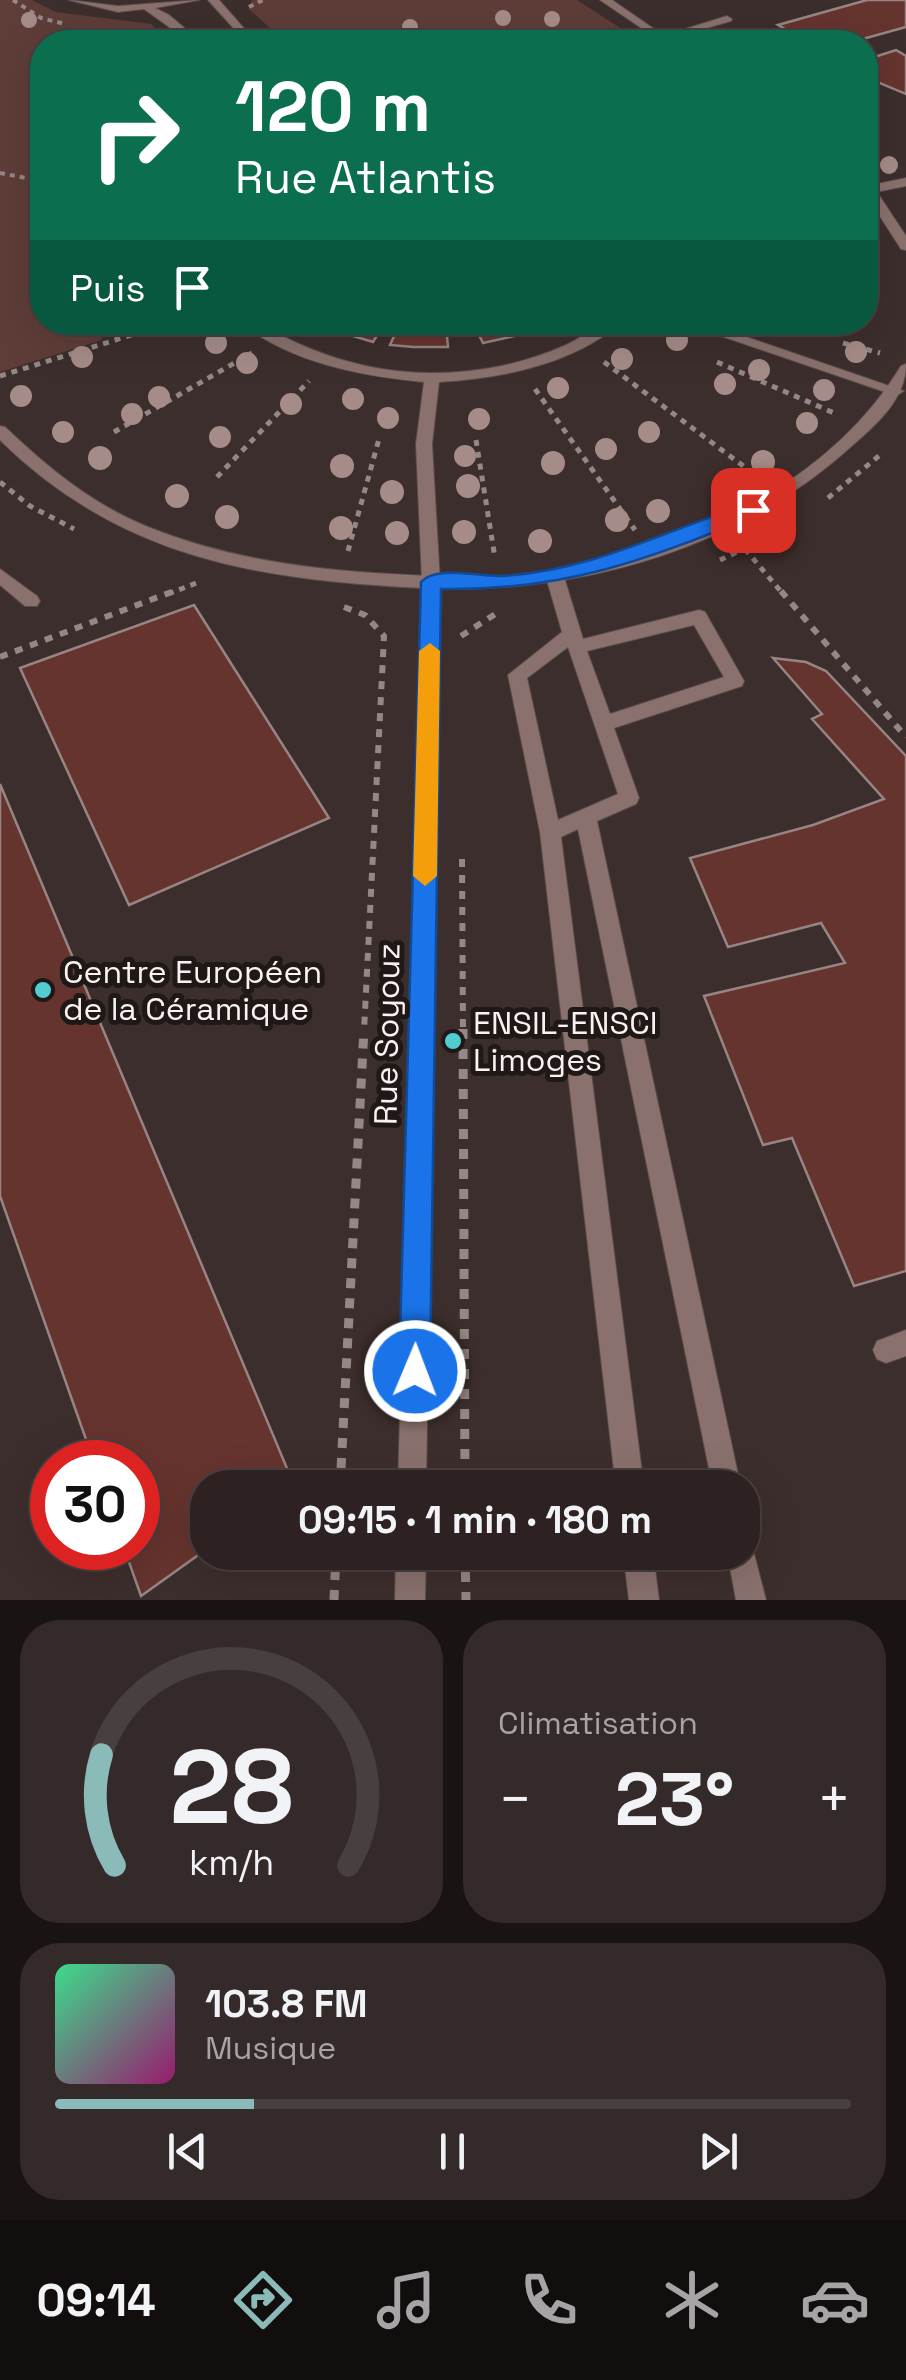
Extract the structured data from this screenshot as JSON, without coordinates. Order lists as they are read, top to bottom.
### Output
{
  "streets": {
    "street": ["Rue Soyouz"]
  },
  "places": ["Centre Européen de la Céramique", "ENSIL-ENSCI Limoges"],
  "page": {
    "turn": ["120 m", "Rue Atlantis"],
    "then": "Puis",
    "limit": "30",
    "trip": "09:15 · 1 min · 180 m",
    "tile": "Climatisation",
    "heat": ["−", "23°", "+"],
    "song": ["103.8 FM", "Musique"],
    "tabs": "09:14",
    "gauge": ["28", "km/h"]
  }
}
